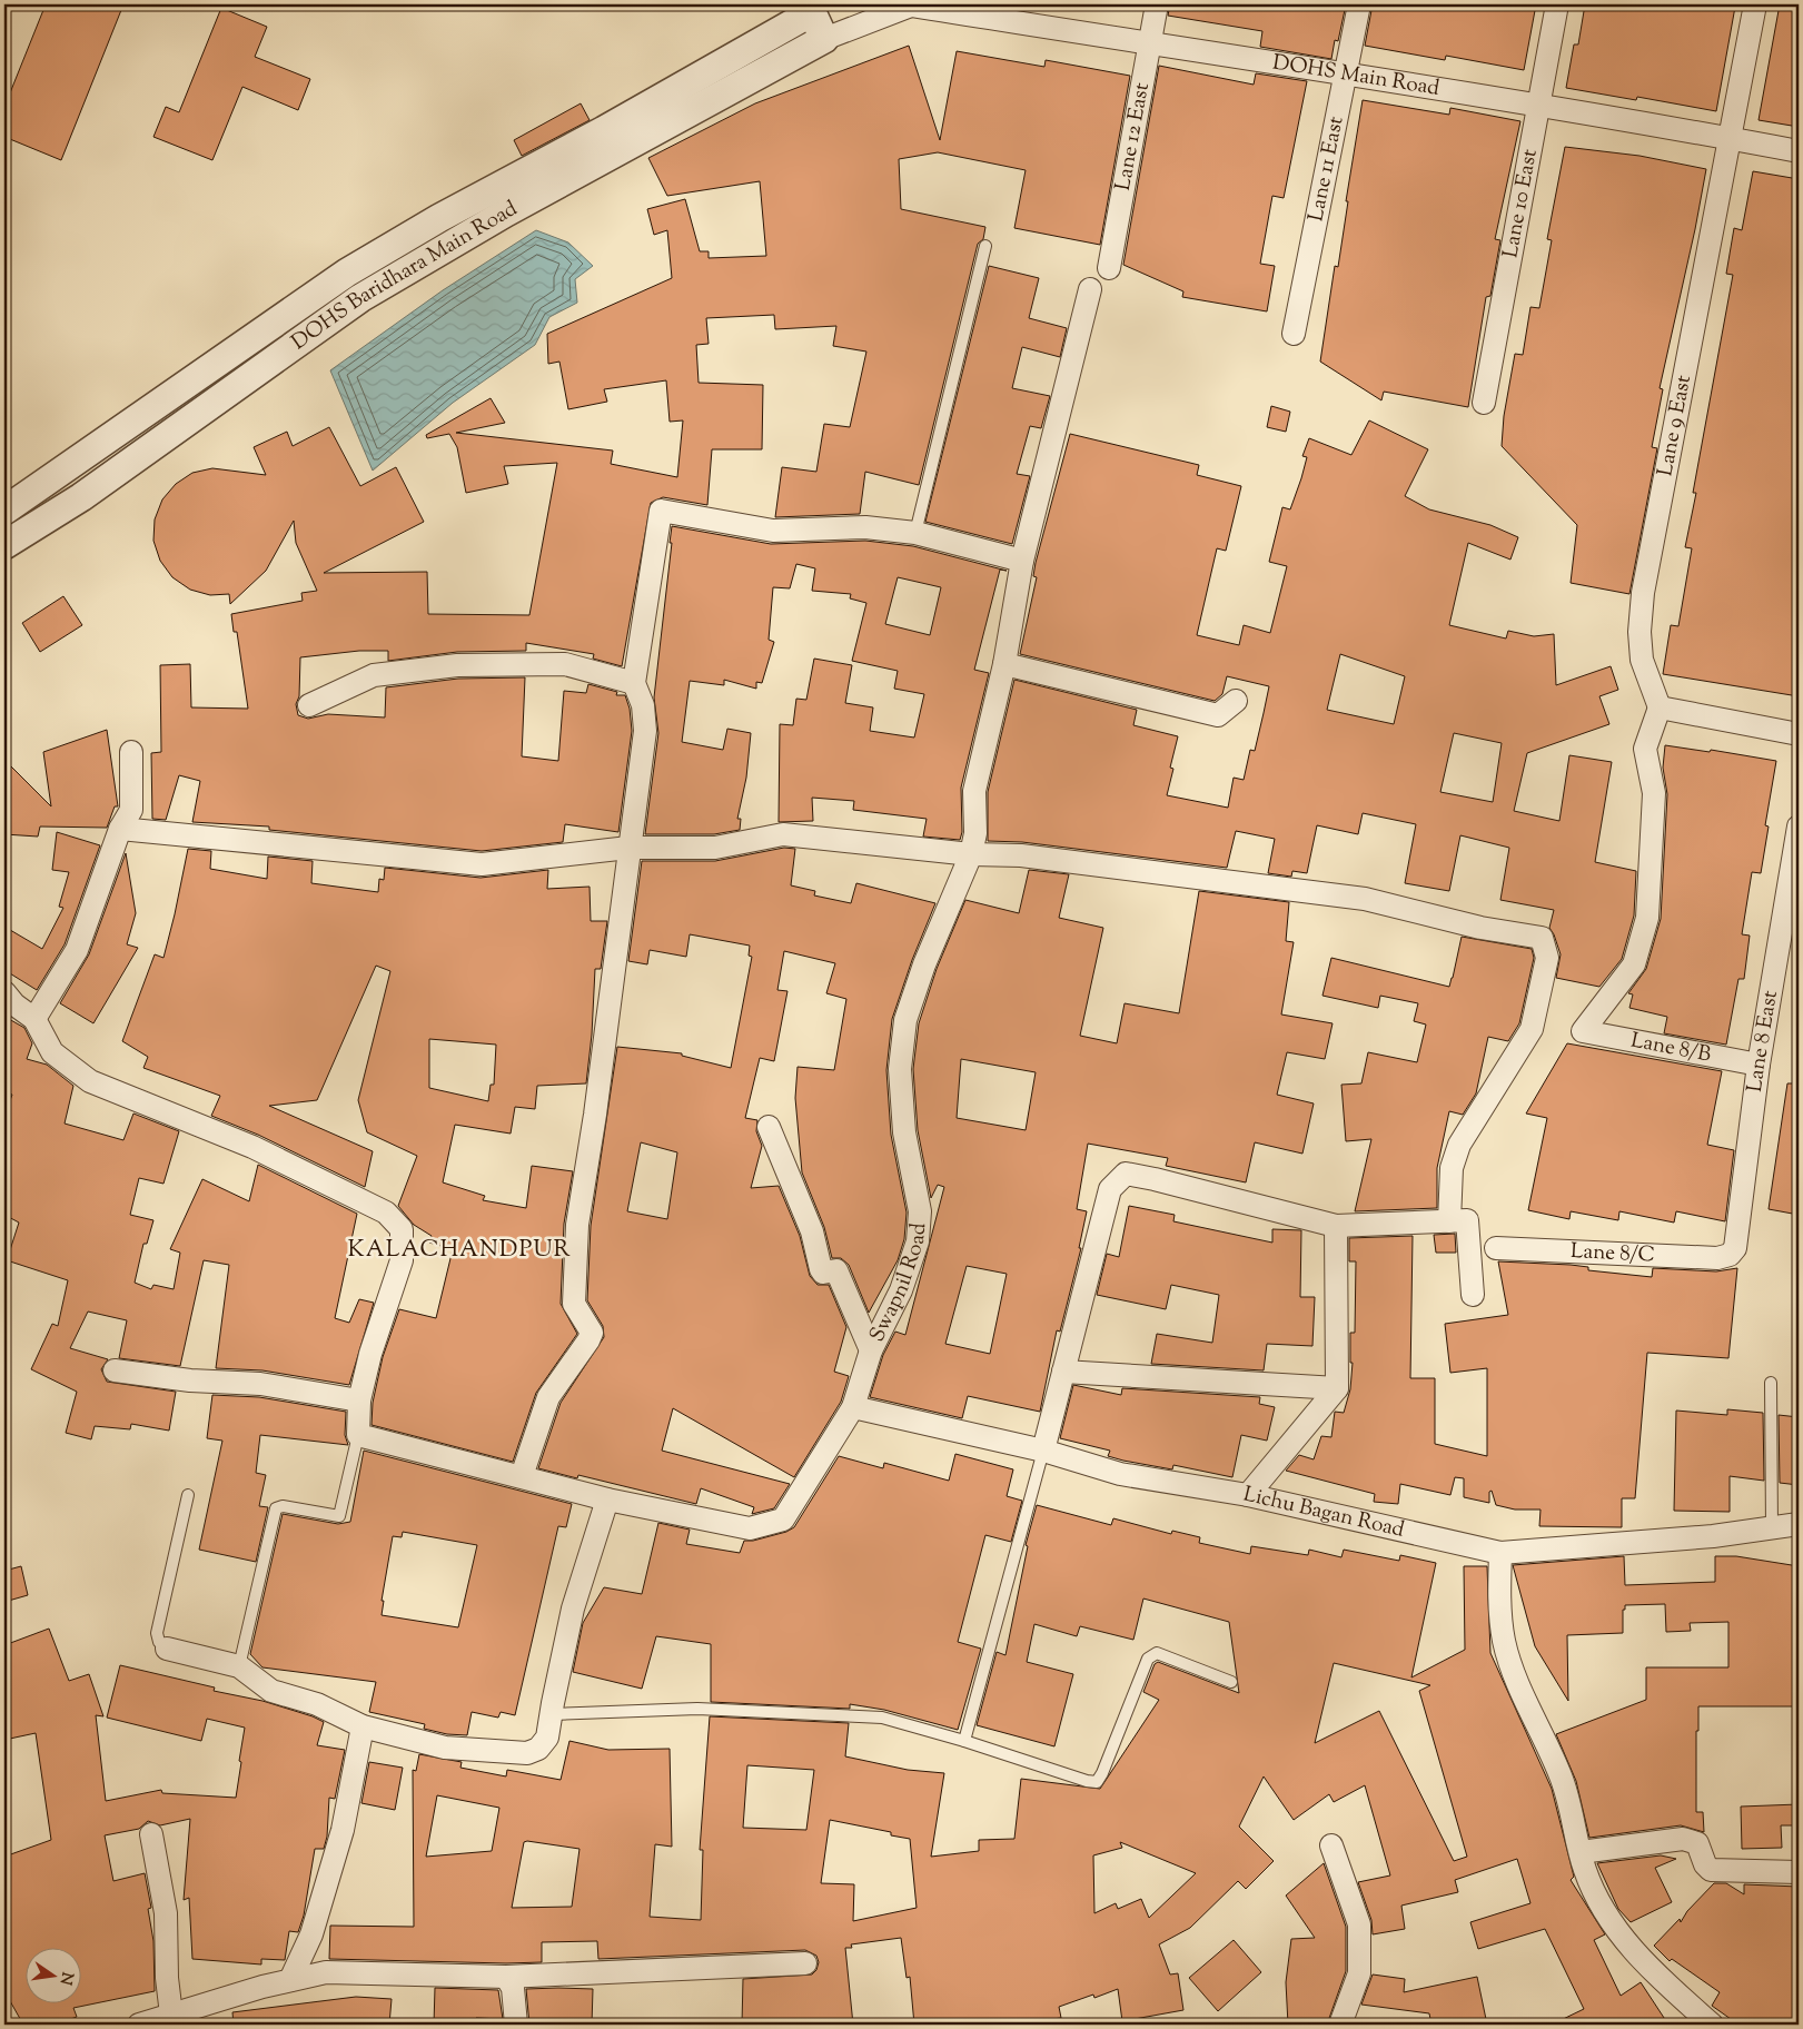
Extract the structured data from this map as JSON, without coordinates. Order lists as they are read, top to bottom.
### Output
{
  "streets": {
    "street": [
      "DOHS Main Road",
      "Lane 12 East",
      "Lane 11 East",
      "Lane 10 East",
      "DOHS Baridhara Main Road",
      "Lane 9 East",
      "Lane 8 East",
      "Lane 8/B",
      "Lane 8/C",
      "Swapnil Road",
      "Lichu Bagan Road"
    ]
  },
  "crossings": [
    ["DOHS Main Road", "Lane 12 East"],
    ["DOHS Main Road", "Lane 11 East"],
    ["DOHS Main Road", "Lane 10 East"],
    ["DOHS Main Road", "Lane 9 East"],
    ["Lane 9 East", "Lane 8/B"],
    ["Lane 8 East", "Lane 8/B"],
    ["Lane 8 East", "Lane 8/C"],
    ["Swapnil Road", "Lichu Bagan Road"]
  ],
  "districts": ["KALACHANDPUR"],
  "north": "right"
}
